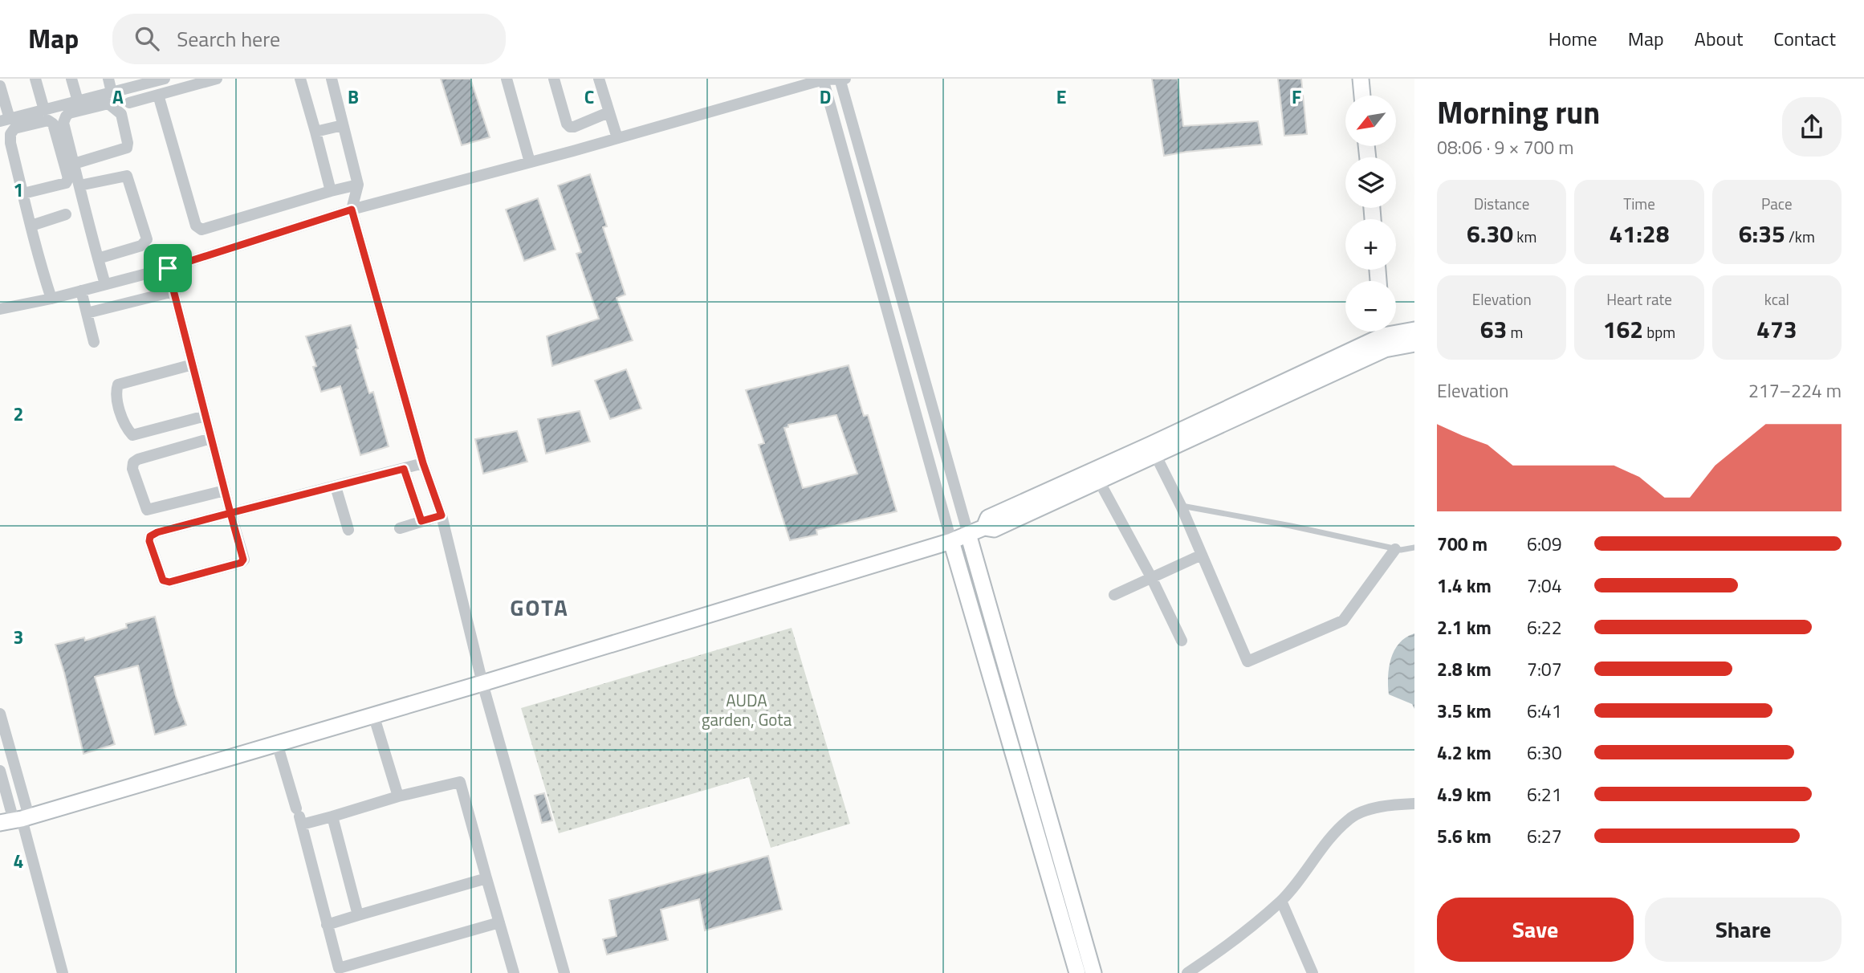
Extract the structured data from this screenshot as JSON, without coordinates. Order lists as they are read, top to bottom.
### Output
{
  "districts": ["GOTA"],
  "parks": ["AUDA garden, Gota"],
  "north": "bottom left",
  "page": {
    "header": "Map",
    "search": "Search here",
    "nav": [
      "Home",
      "Map",
      "About",
      "Contact"
    ],
    "heading": ["Morning run", "08:06 · 9 × 700 m"],
    "map_buttons": ["+", "−"],
    "stats": [
      ["Distance", "6.30 km"],
      ["Time", "41:28"],
      ["Pace", "6:35 /km"],
      ["Elevation", "63 m"],
      ["Heart rate", "162 bpm"],
      ["kcal", "473"]
    ],
    "chart": ["Elevation", "217–224 m"],
    "list": [
      {
        "name": "700 m",
        "note": "6:09"
      },
      {
        "name": "1.4 km",
        "note": "7:04"
      },
      {
        "name": "2.1 km",
        "note": "6:22"
      },
      {
        "name": "2.8 km",
        "note": "7:07"
      },
      {
        "name": "3.5 km",
        "note": "6:41"
      },
      {
        "name": "4.2 km",
        "note": "6:30"
      },
      {
        "name": "4.9 km",
        "note": "6:21"
      },
      {
        "name": "5.6 km",
        "note": "6:27"
      }
    ],
    "buttons": ["Save", "Share"]
  },
  "grid": {
    "columns": [
      "A",
      "B",
      "C",
      "D",
      "E",
      "F"
    ],
    "rows": [
      "1",
      "2",
      "3",
      "4"
    ]
  }
}
